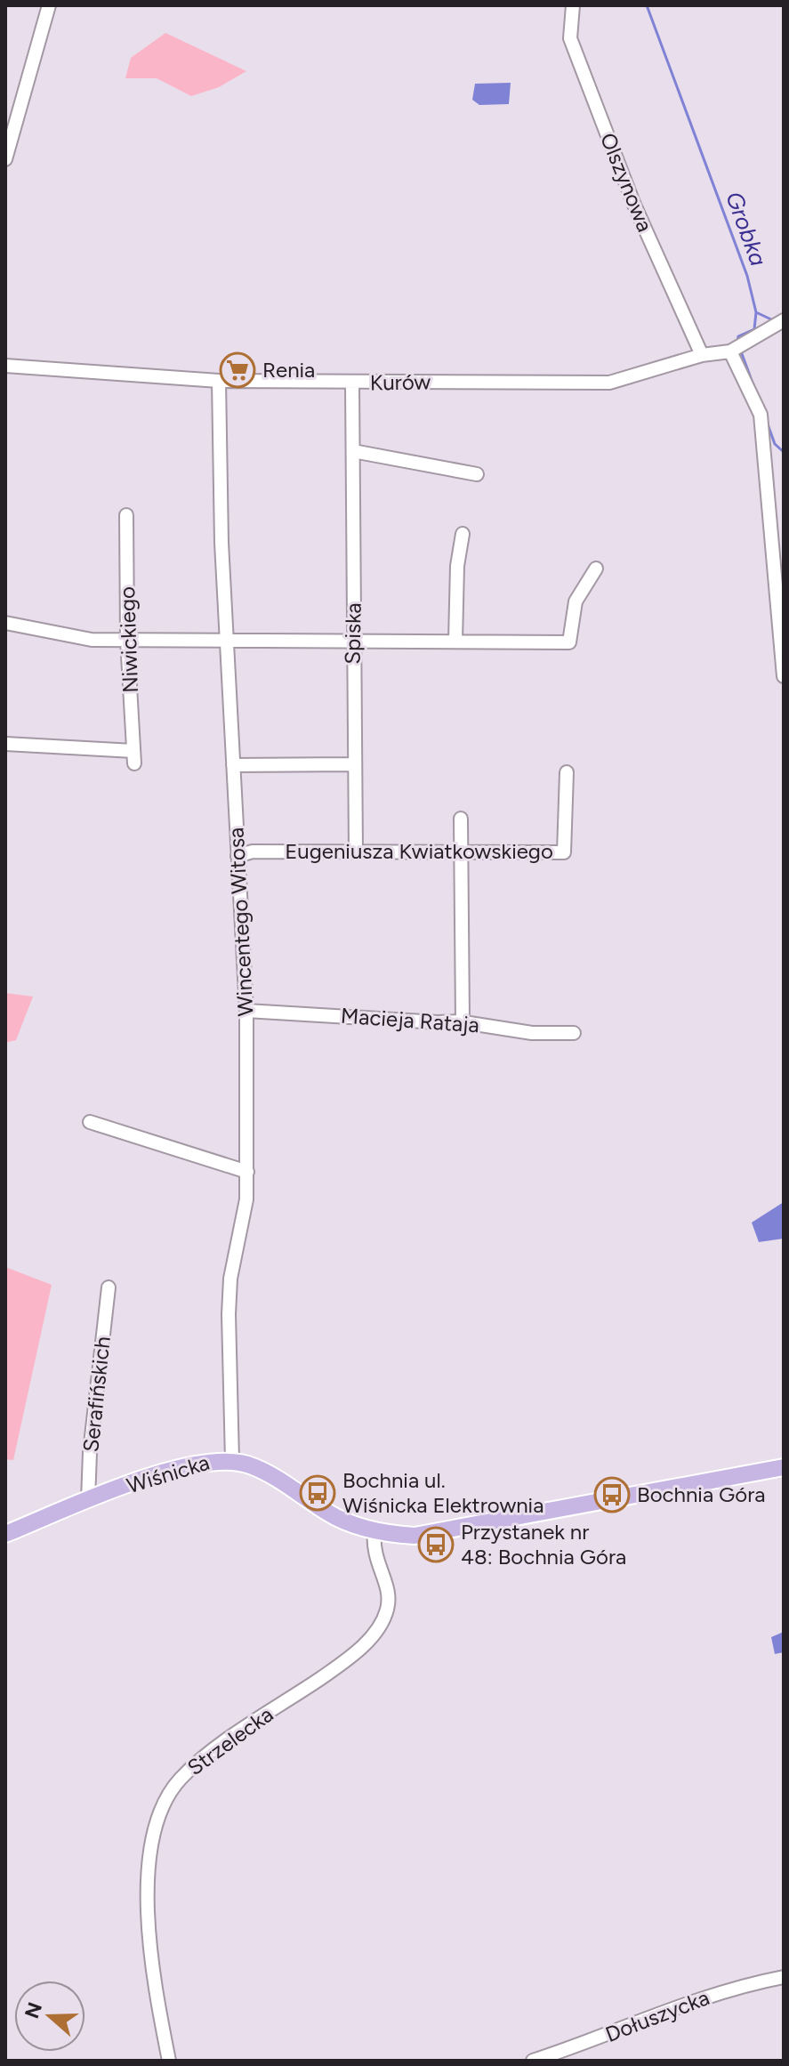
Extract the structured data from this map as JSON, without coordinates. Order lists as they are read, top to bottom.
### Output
{
  "streets": {
    "main road": ["Wiśnicka"],
    "street": [
      "Olszynowa",
      "Kurów",
      "Spiska",
      "Niwickiego",
      "Eugeniusza Kwiatkowskiego",
      "Wincentego Witosa",
      "Macieja Rataja",
      "Serafińskich",
      "Strzelecka",
      "Dołuszycka"
    ]
  },
  "crossings": [
    ["Olszynowa", "Kurów"],
    ["Kurów", "Spiska"],
    ["Kurów", "Wincentego Witosa"],
    ["Spiska", "Eugeniusza Kwiatkowskiego"],
    ["Eugeniusza Kwiatkowskiego", "Wincentego Witosa"],
    ["Wincentego Witosa", "Macieja Rataja"],
    ["Wincentego Witosa", "Wiśnicka"],
    ["Serafińskich", "Wiśnicka"],
    ["Wiśnicka", "Strzelecka"]
  ],
  "water": ["Grobka"],
  "places": {
    "supermarket": ["Renia"],
    "bus stop": ["Bochnia ul. Wiśnicka Elektrownia", "Bochnia Góra", "Przystanek nr 48: Bochnia Góra"]
  },
  "north": "left"
}
